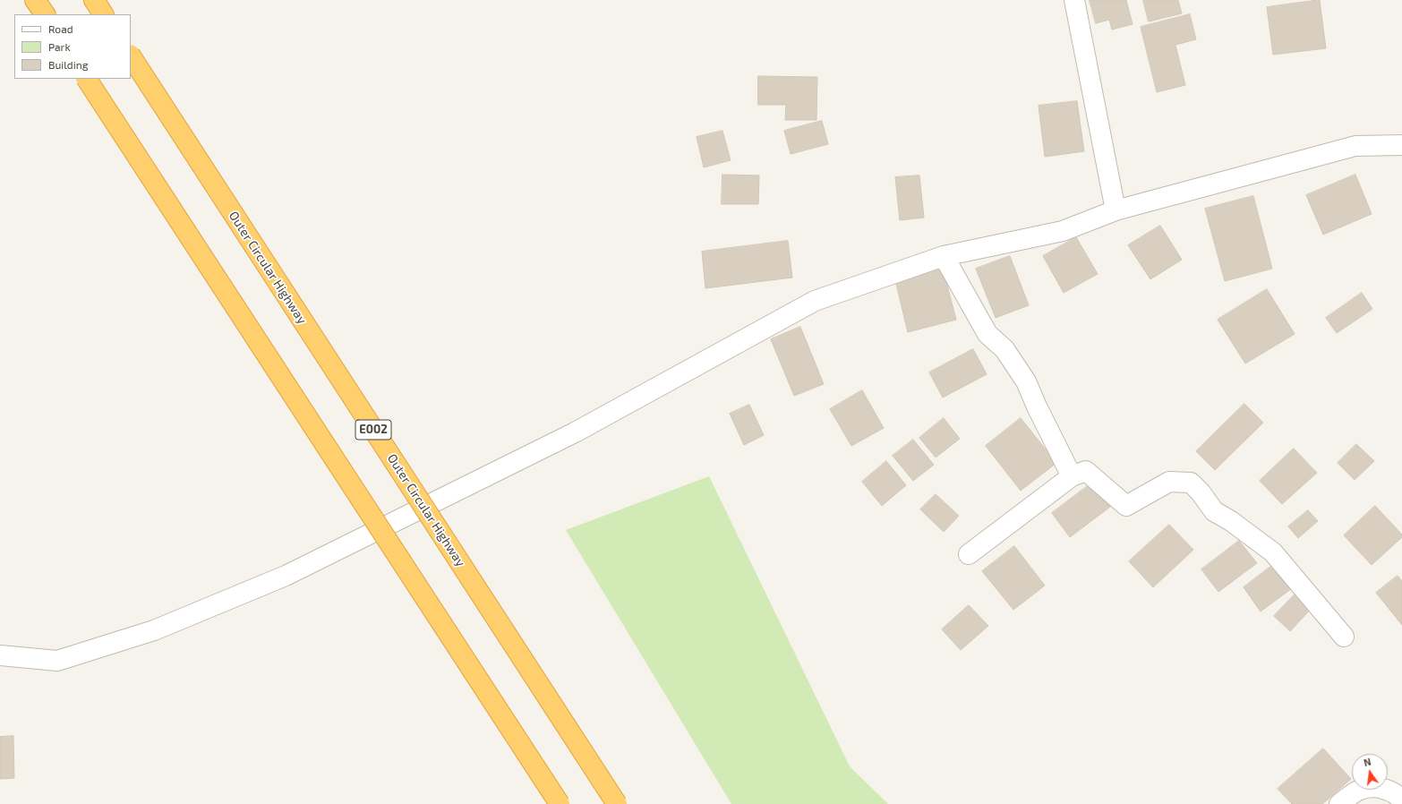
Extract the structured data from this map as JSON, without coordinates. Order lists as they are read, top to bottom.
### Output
{
  "streets": {
    "highway": ["Outer Circular Highway", "E002"]
  },
  "legend": ["Road", "Park", "Building"],
  "north": "top"
}
